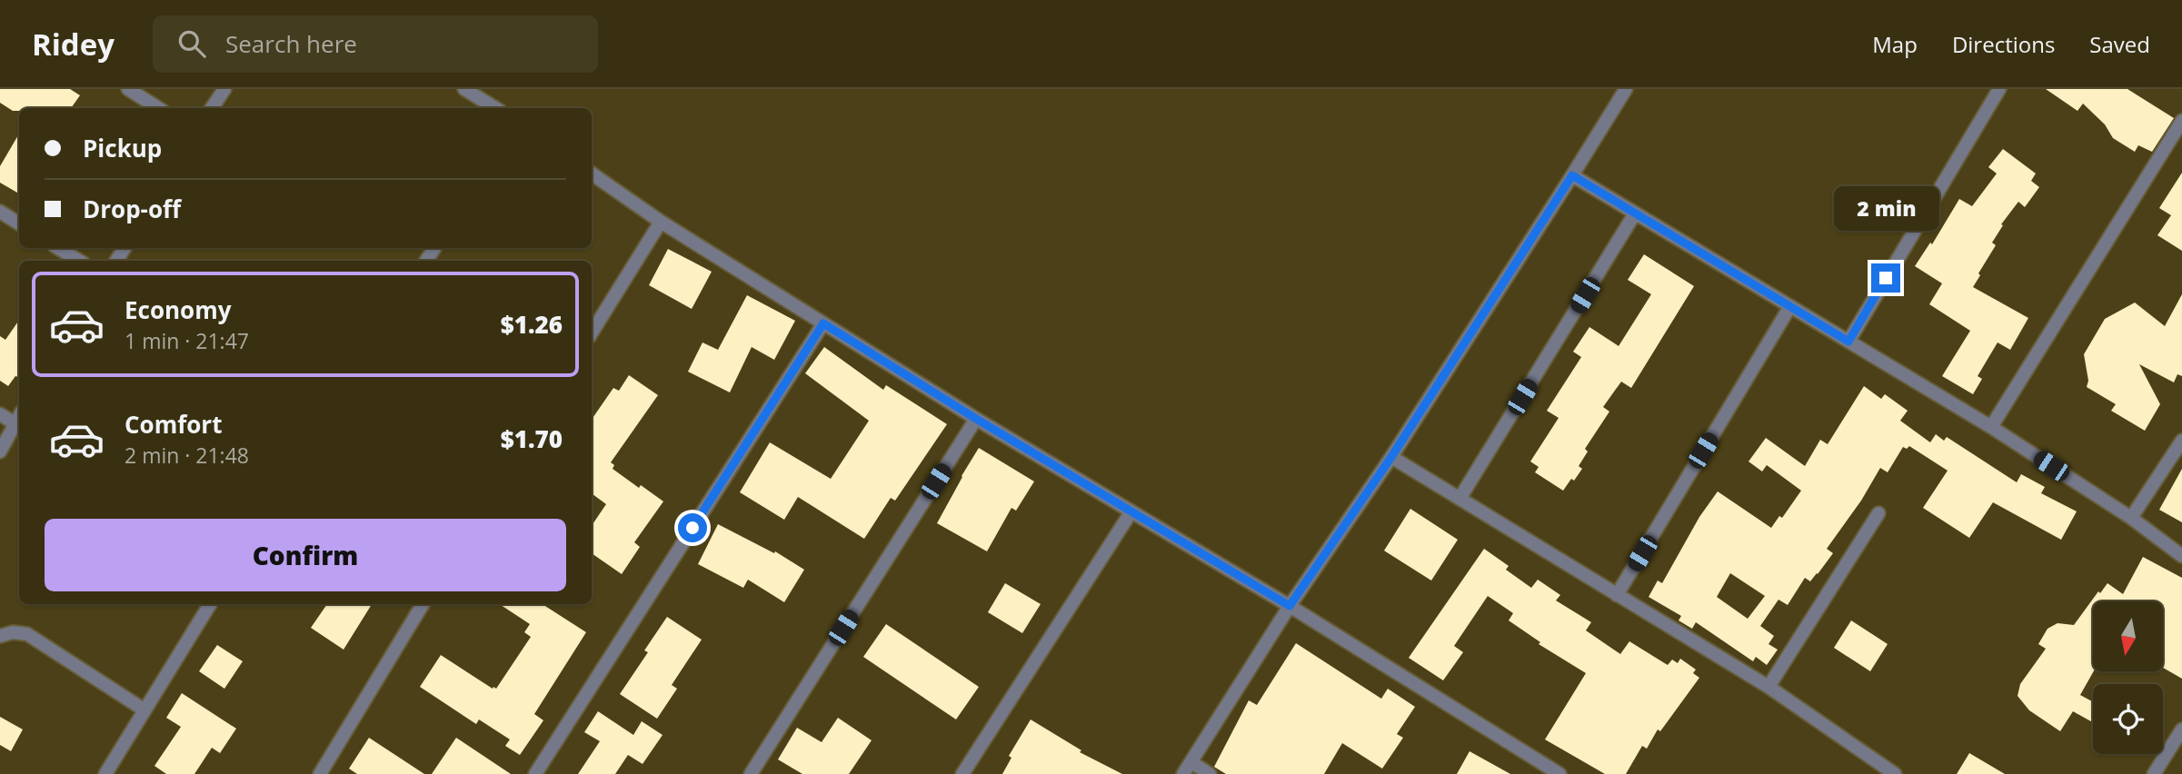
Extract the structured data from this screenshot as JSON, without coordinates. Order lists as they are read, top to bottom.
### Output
{
  "north": "bottom",
  "page": {
    "header": "Ridey",
    "search": "Search here",
    "nav": ["Map", "Directions", "Saved"],
    "banner": ["Pickup", "Drop-off"],
    "bubble": "2 min",
    "list": [
      {
        "name": "Economy",
        "note": "1 min · 21:47",
        "value": "$1.26"
      },
      {
        "name": "Comfort",
        "note": "2 min · 21:48",
        "value": "$1.70"
      }
    ],
    "buttons": "Confirm"
  }
}
